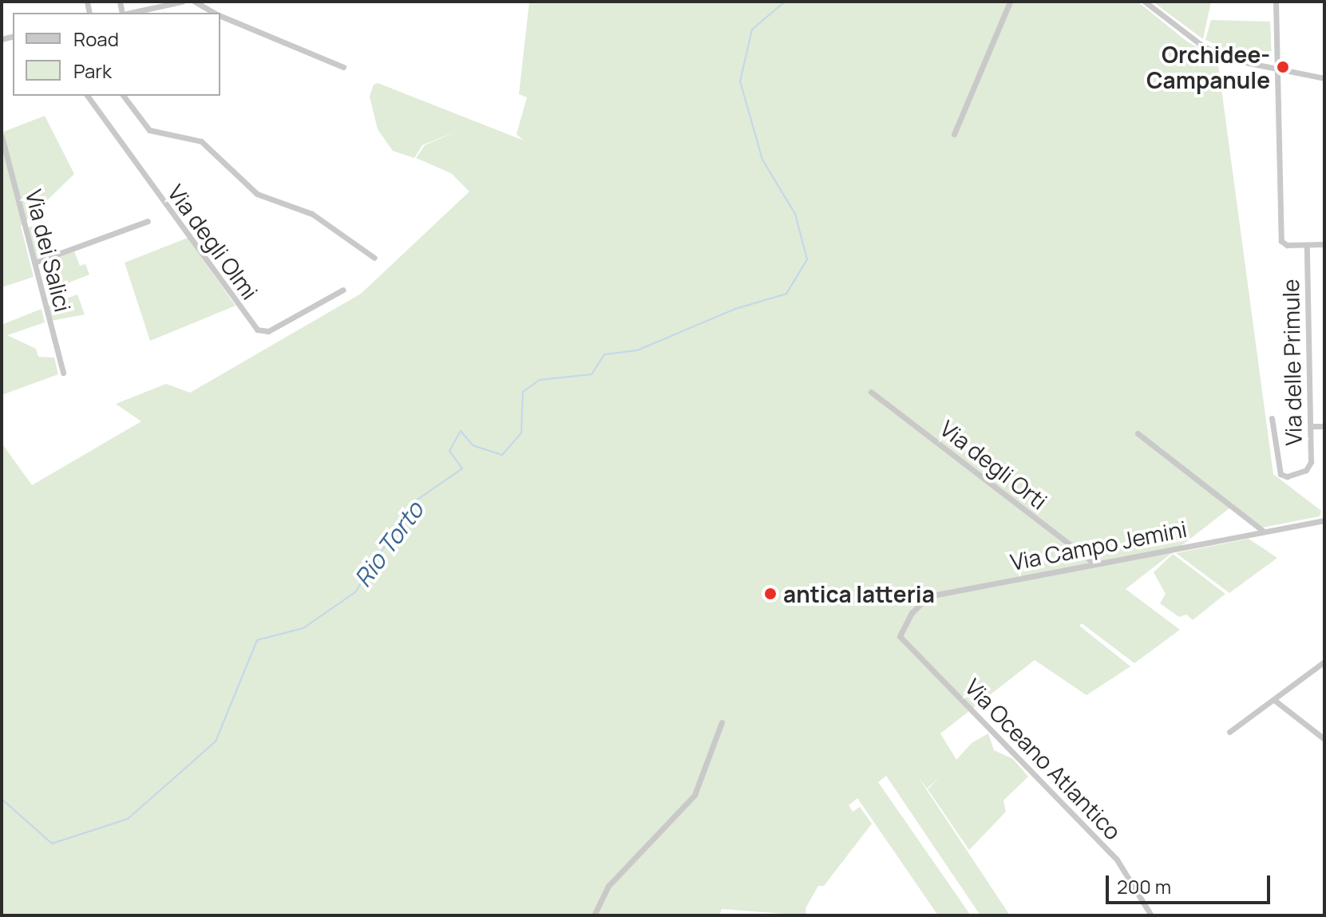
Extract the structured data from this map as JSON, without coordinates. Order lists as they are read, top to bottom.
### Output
{
  "streets": {
    "street": [
      "Via degli Olmi",
      "Via dei Salici",
      "Via delle Primule",
      "Via degli Orti",
      "Via Campo Jemini",
      "Via Oceano Atlantico"
    ]
  },
  "crossings": [
    ["Via degli Orti", "Via Campo Jemini"],
    ["Via Campo Jemini", "Via Oceano Atlantico"]
  ],
  "water": ["Rio Torto"],
  "places": ["Orchidee- Campanule", "antica latteria"],
  "legend": ["Road", "Park"],
  "scale_bar": "200 m"
}
